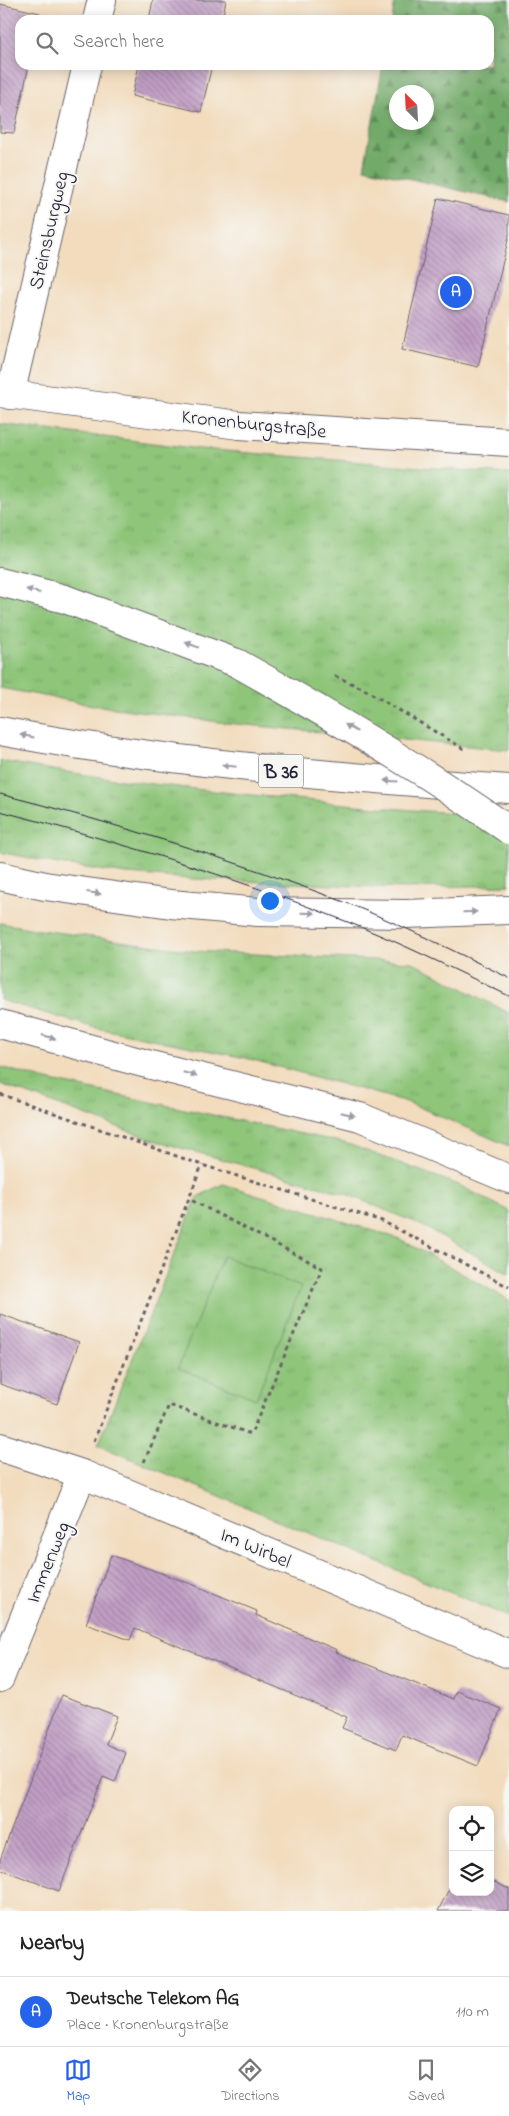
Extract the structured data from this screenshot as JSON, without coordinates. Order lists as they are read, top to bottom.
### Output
{
  "streets": {
    "main road": [
      "Steinsburgweg",
      "Kronenburgstraße",
      "B 36",
      "Im Wirbel",
      "Immenweg"
    ]
  },
  "crossings": [
    ["Steinsburgweg", "Kronenburgstraße"],
    ["Im Wirbel", "Immenweg"]
  ],
  "north": "top left",
  "page": {
    "search": "Search here",
    "pins": "A",
    "heading": "Nearby",
    "list": [
      {
        "mark": "A",
        "name": "Deutsche Telekom AG",
        "note": "Place · Kronenburgstraße",
        "value": "110 m"
      }
    ],
    "nav": ["Map", "Directions", "Saved"]
  }
}
